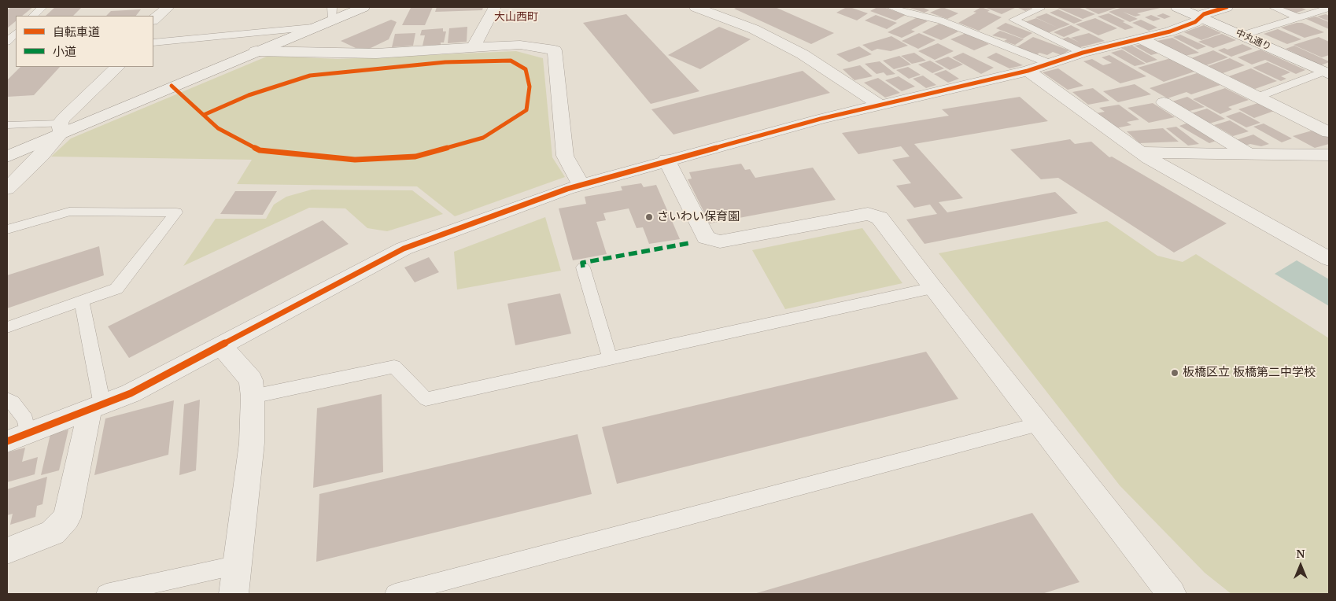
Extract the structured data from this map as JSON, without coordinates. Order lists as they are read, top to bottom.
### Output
{
  "streets": {
    "street": ["中丸通り"]
  },
  "districts": ["大山西町"],
  "places": ["さいわい保育園", "板橋区立 板橋第二中学校"],
  "legend": ["自転車道", "小道"],
  "north": "top"
}
